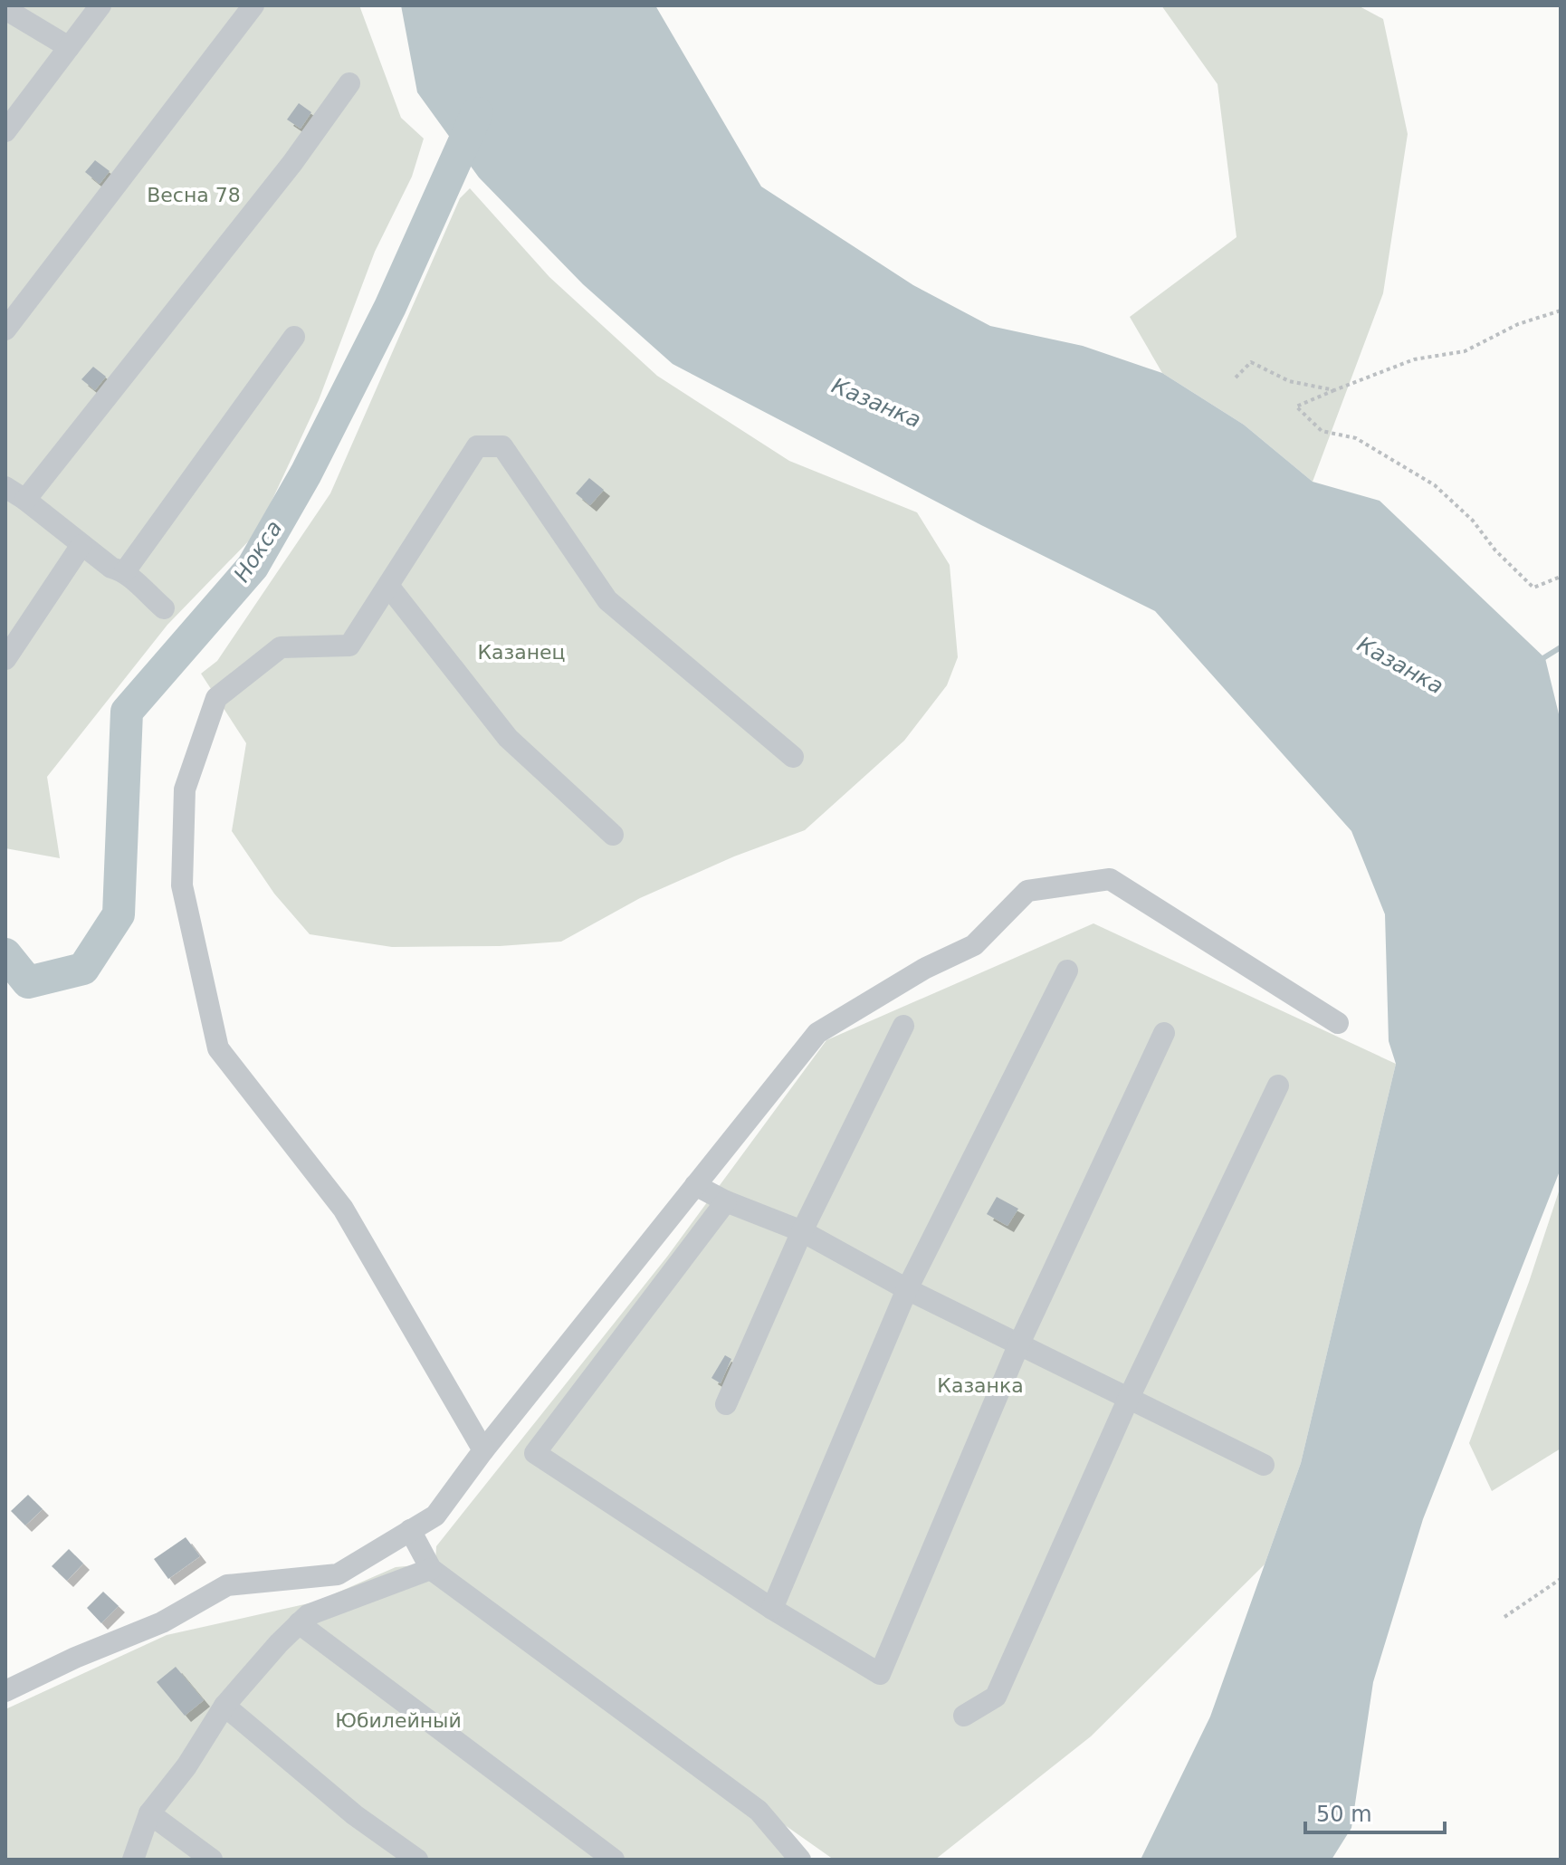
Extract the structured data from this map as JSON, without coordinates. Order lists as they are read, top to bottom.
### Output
{
  "water": ["Казанка", "Нокса"],
  "parks": [
    "Весна 78",
    "Казанец",
    "Казанка",
    "Юбилейный"
  ],
  "scale_bar": "50 m"
}
